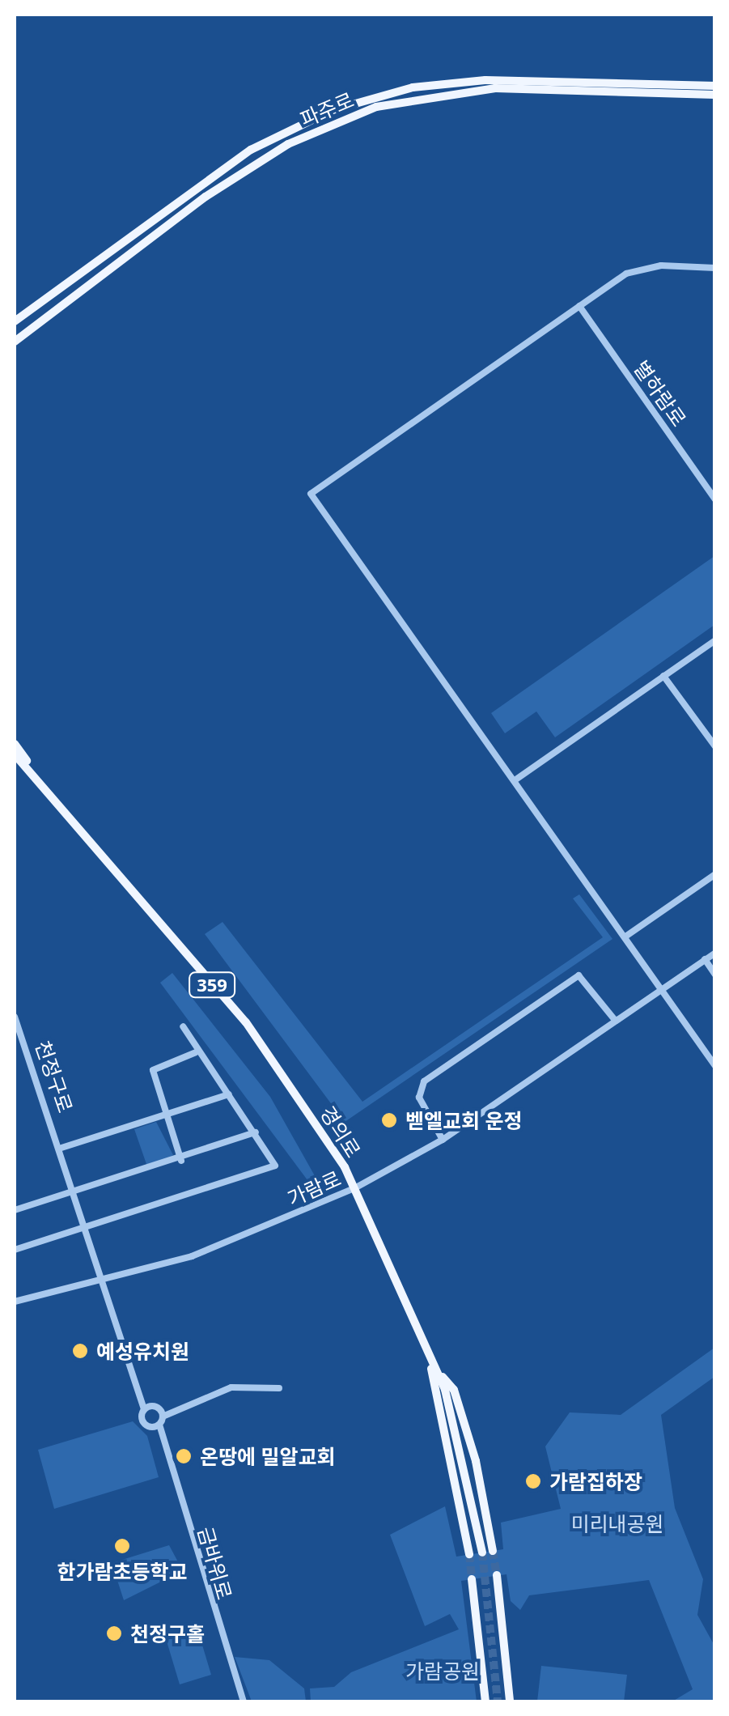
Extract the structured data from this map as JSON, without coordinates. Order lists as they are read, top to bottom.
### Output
{
  "streets": {
    "main road": ["파주로", "359", "경의로"],
    "street": [
      "별하람로",
      "천정구로",
      "가람로",
      "금바위로"
    ]
  },
  "crossings": [
    ["천정구로", "가람로"],
    ["경의로", "가람로"]
  ],
  "parks": ["미리내공원", "가람공원"],
  "places": [
    "벧엘교회 운정",
    "예성유치원",
    "온땅에 밀알교회",
    "가람집하장",
    "한가람초등학교",
    "천정구홀"
  ]
}
